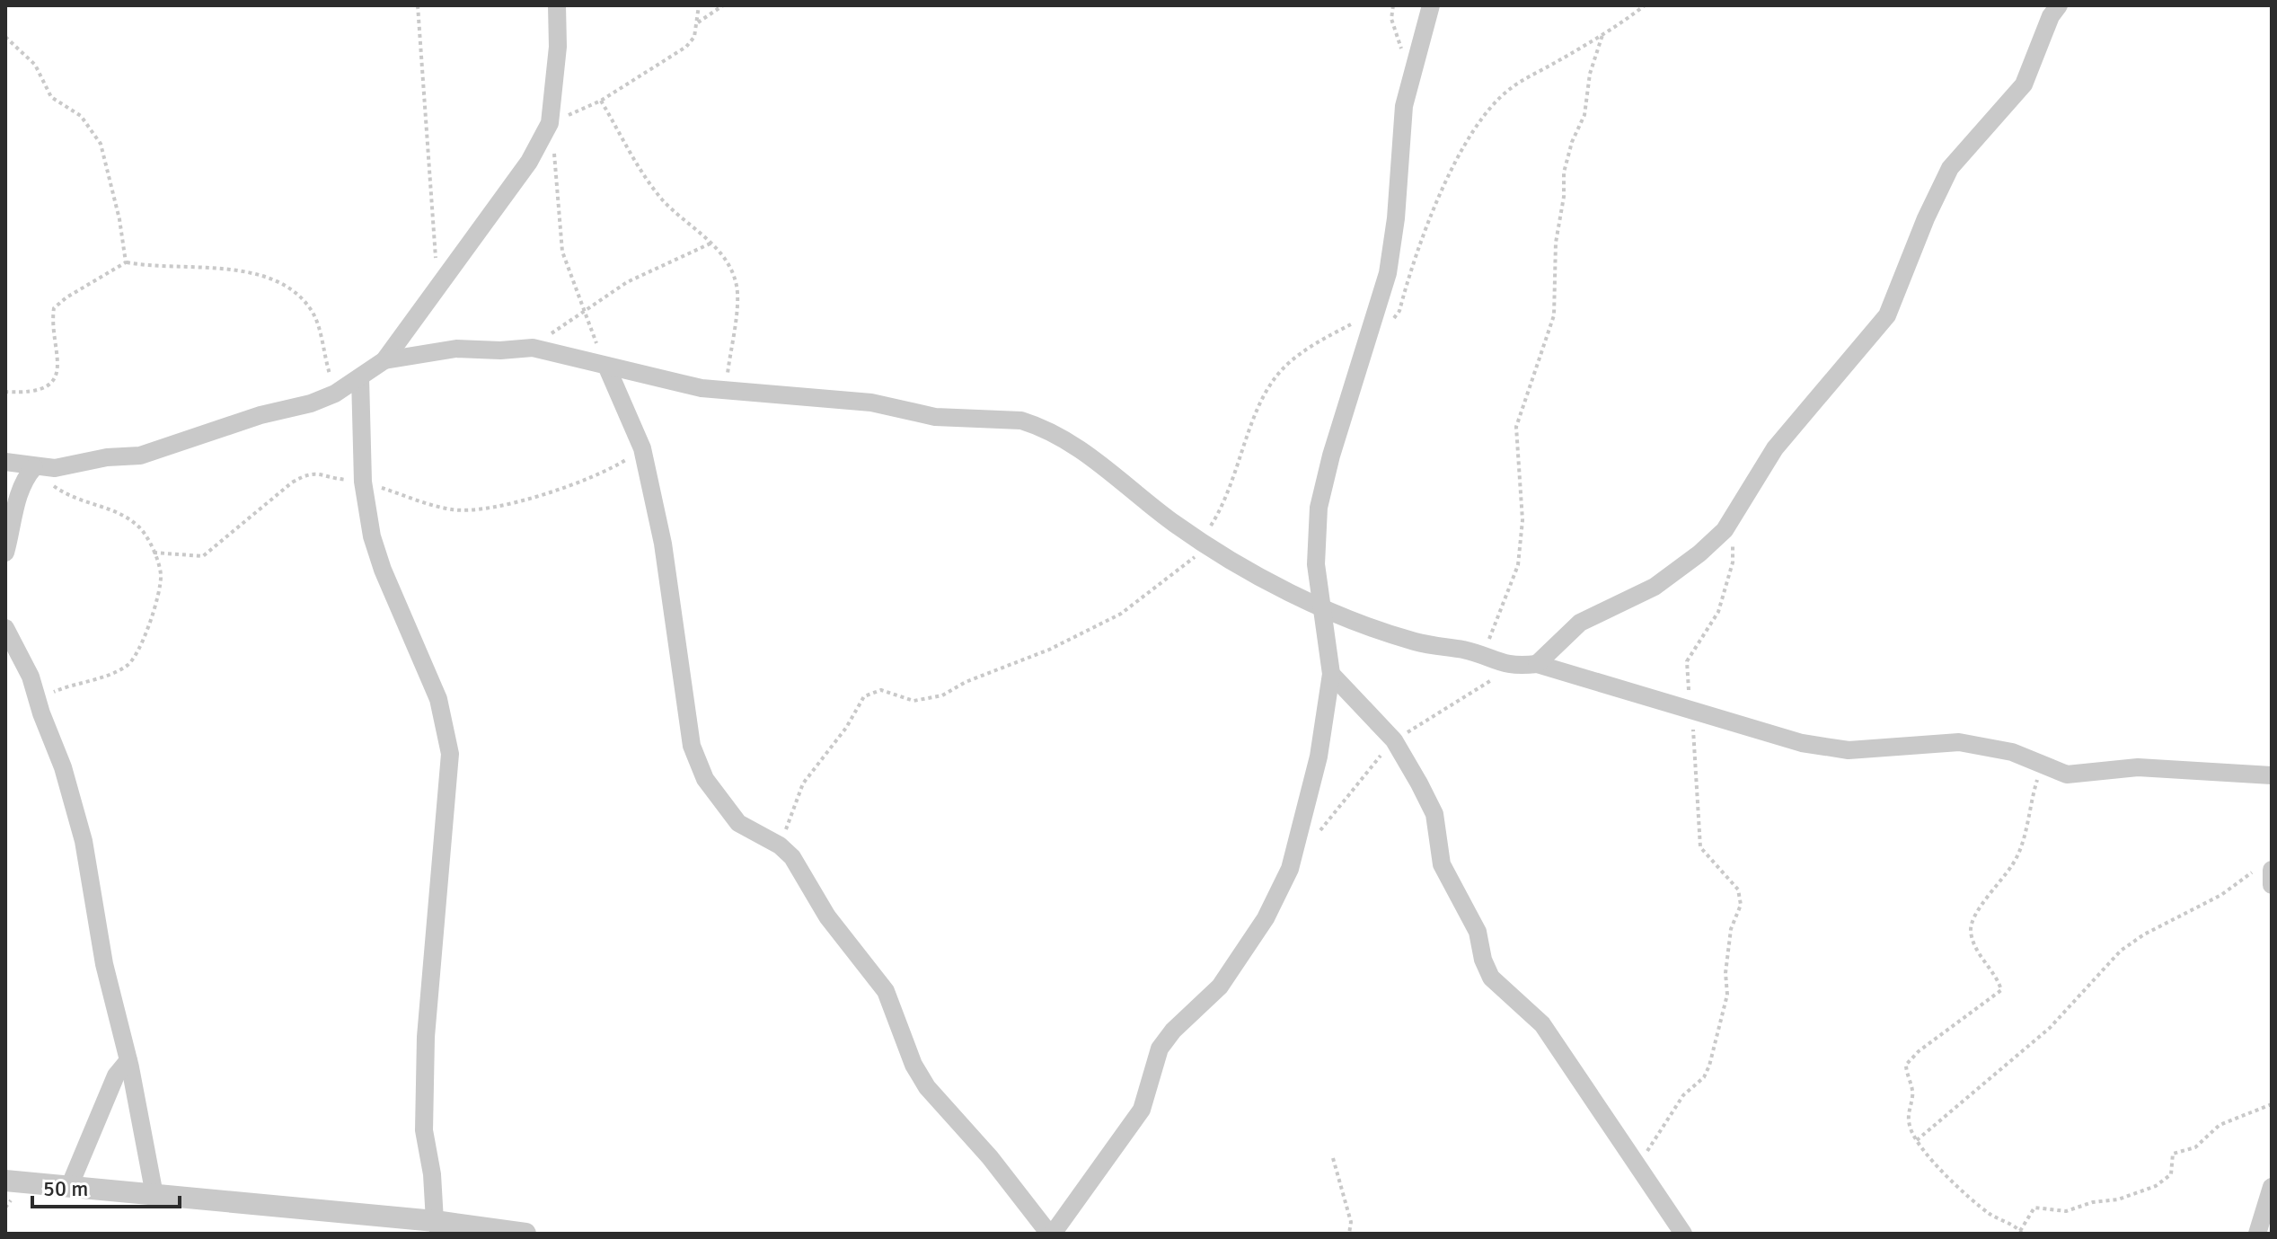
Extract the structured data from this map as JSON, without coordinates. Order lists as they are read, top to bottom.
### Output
{
  "scale_bar": "50 m"
}
